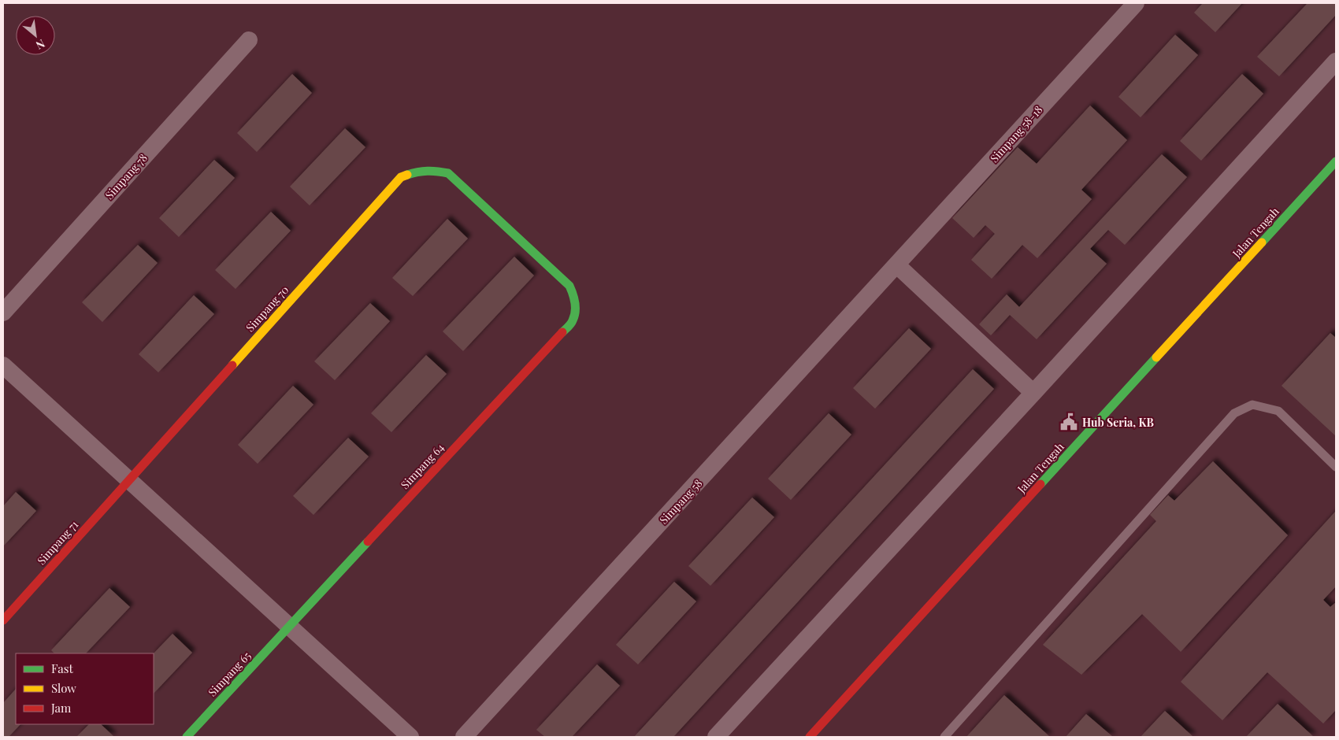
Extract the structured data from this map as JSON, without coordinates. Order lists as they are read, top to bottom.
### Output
{
  "streets": {
    "street": [
      "Simpang 58-18",
      "Simpang 78",
      "Jalan Tengah",
      "Simpang 70",
      "Simpang 64",
      "Simpang 58",
      "Simpang 71",
      "Simpang 65"
    ]
  },
  "crossings": [
    ["Simpang 58-18", "Simpang 58"],
    ["Simpang 70", "Simpang 64"],
    ["Simpang 70", "Simpang 71"],
    ["Simpang 64", "Simpang 65"]
  ],
  "places": {
    "public building": ["Hub Seria, KB"]
  },
  "legend": ["Fast", "Slow", "Jam"],
  "north": "bottom right"
}
